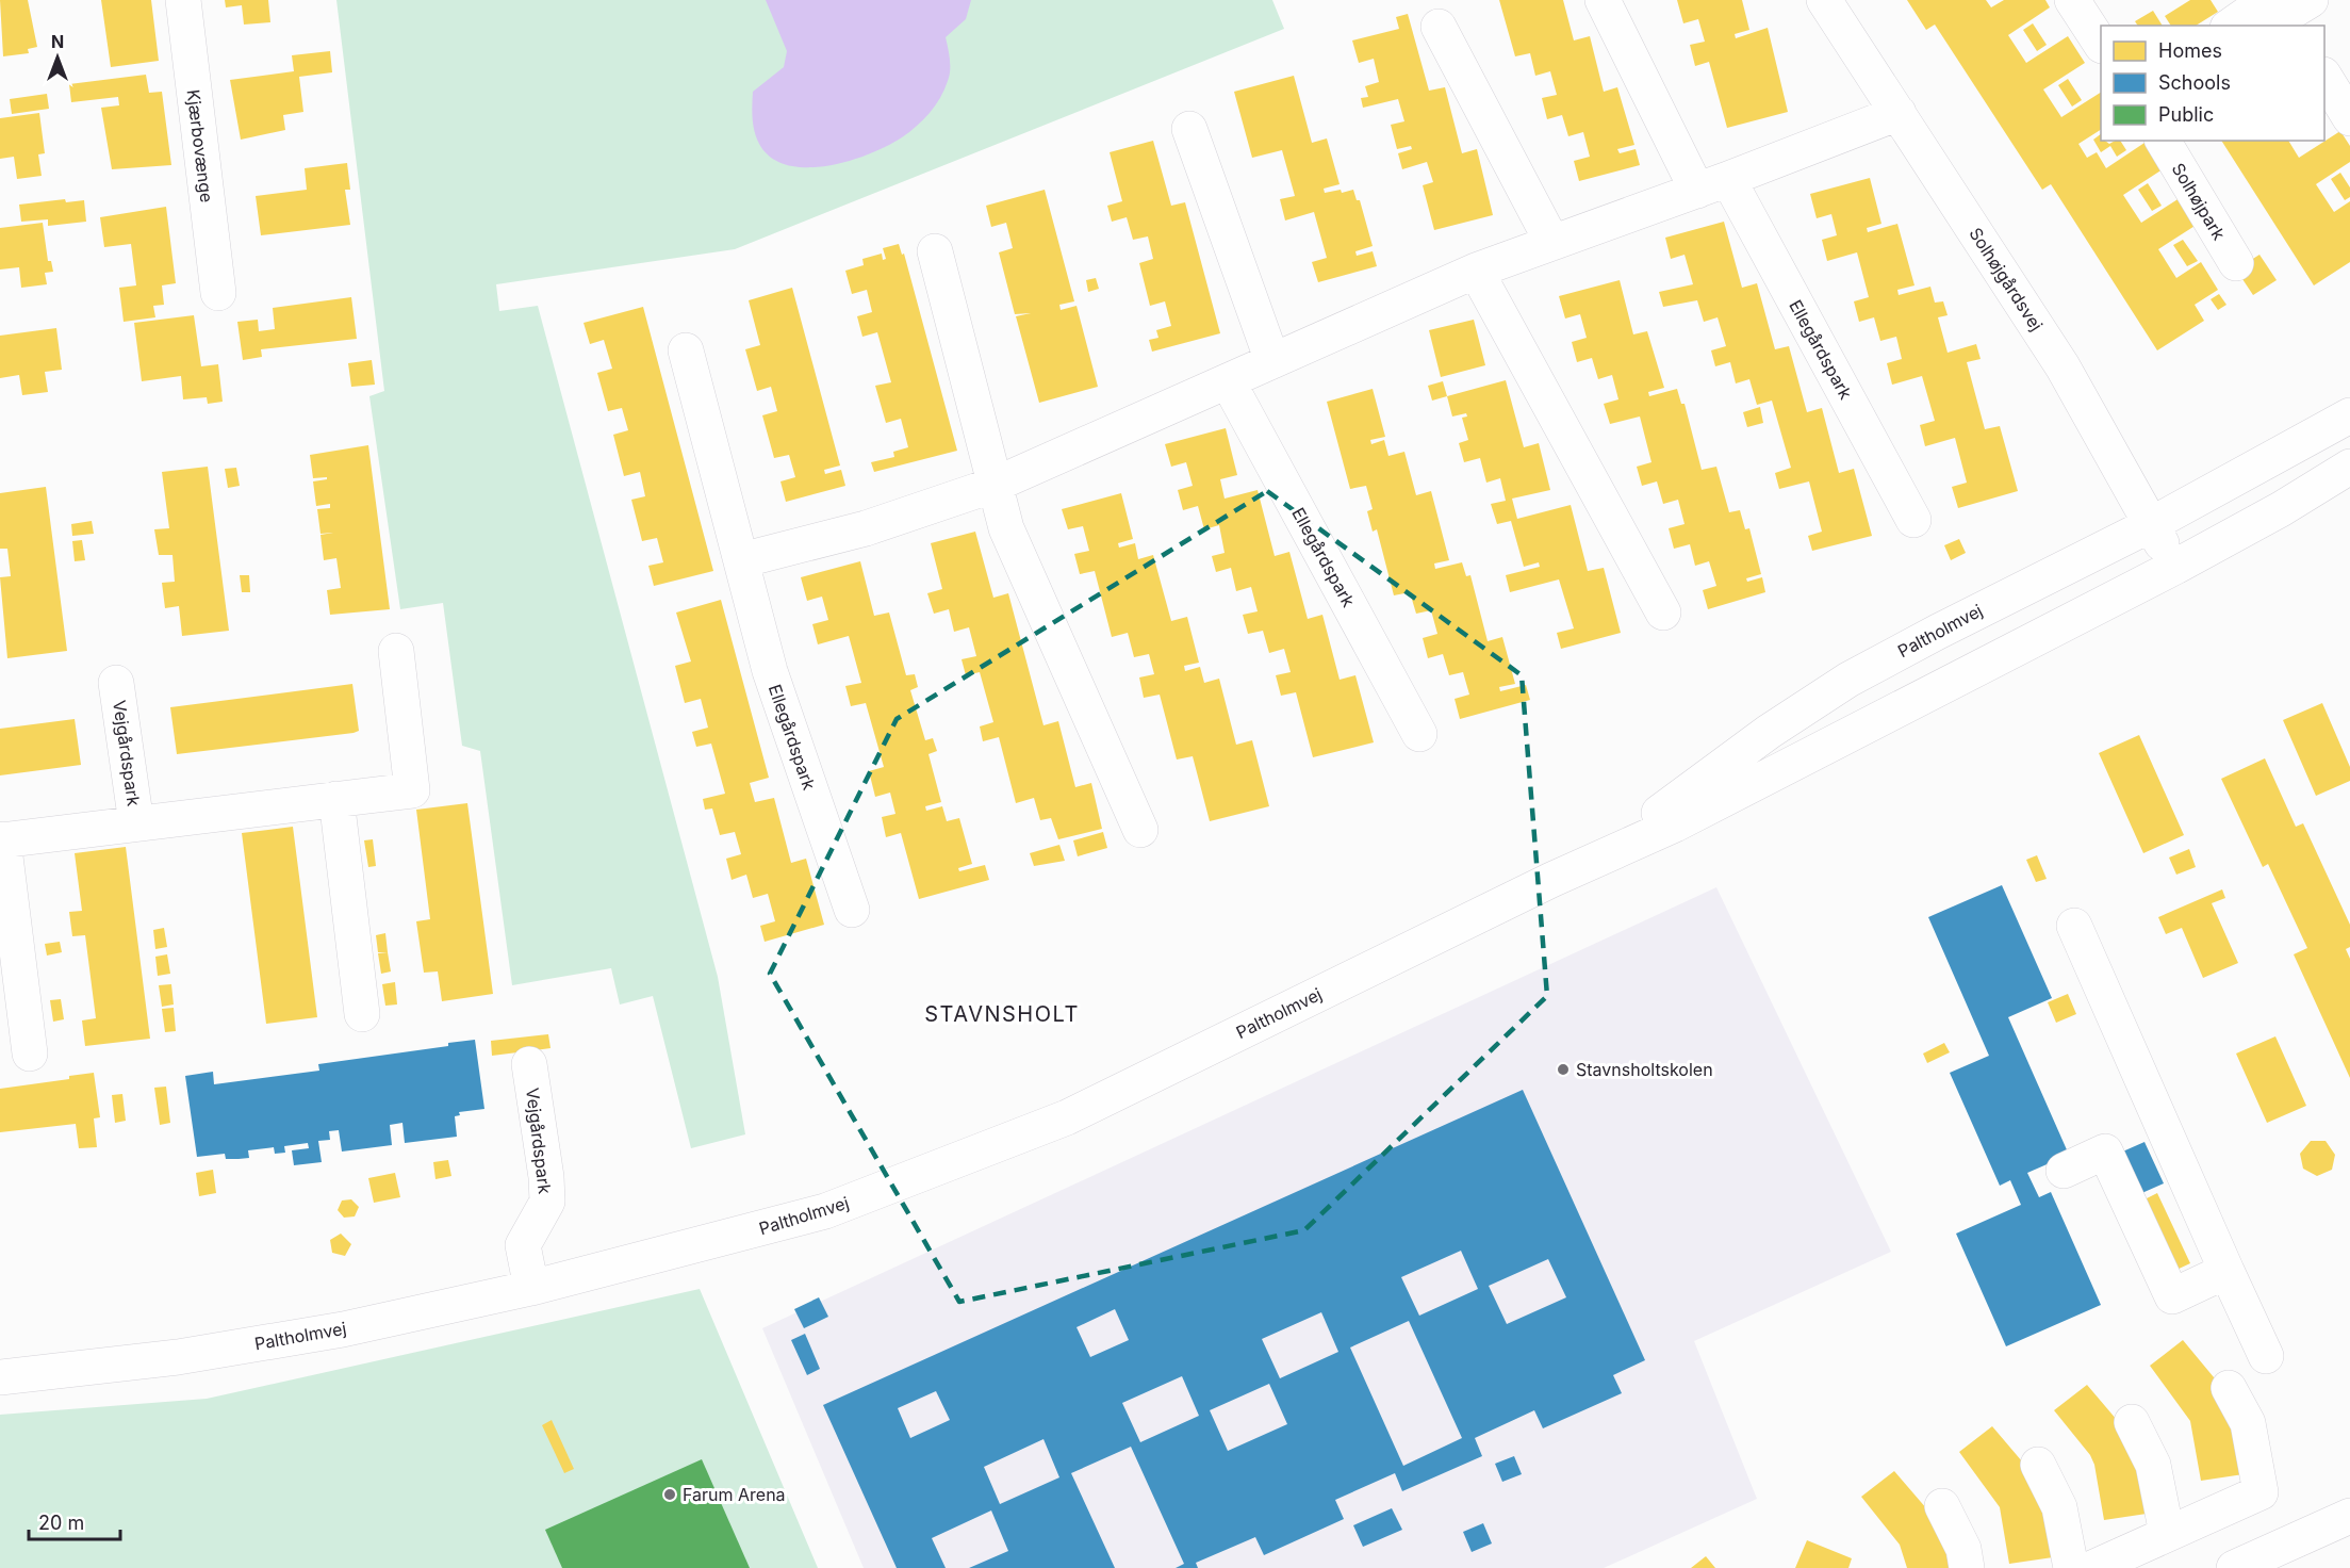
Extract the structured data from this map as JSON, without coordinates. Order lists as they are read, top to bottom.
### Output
{
  "streets": {
    "street": [
      "Kjærbovænge",
      "Solhøjpark",
      "Solhøjgårdsvej",
      "Ellegårdspark",
      "Paltholmvej",
      "Vejgårdspark"
    ]
  },
  "crossings": [
    ["Solhøjgårdsvej", "Paltholmvej"],
    ["Paltholmvej", "Vejgårdspark"]
  ],
  "districts": ["STAVNSHOLT"],
  "places": ["Stavnsholtskolen", "Farum Arena"],
  "legend": ["Homes", "Schools", "Public"],
  "scale_bar": "20 m",
  "north": "top"
}
